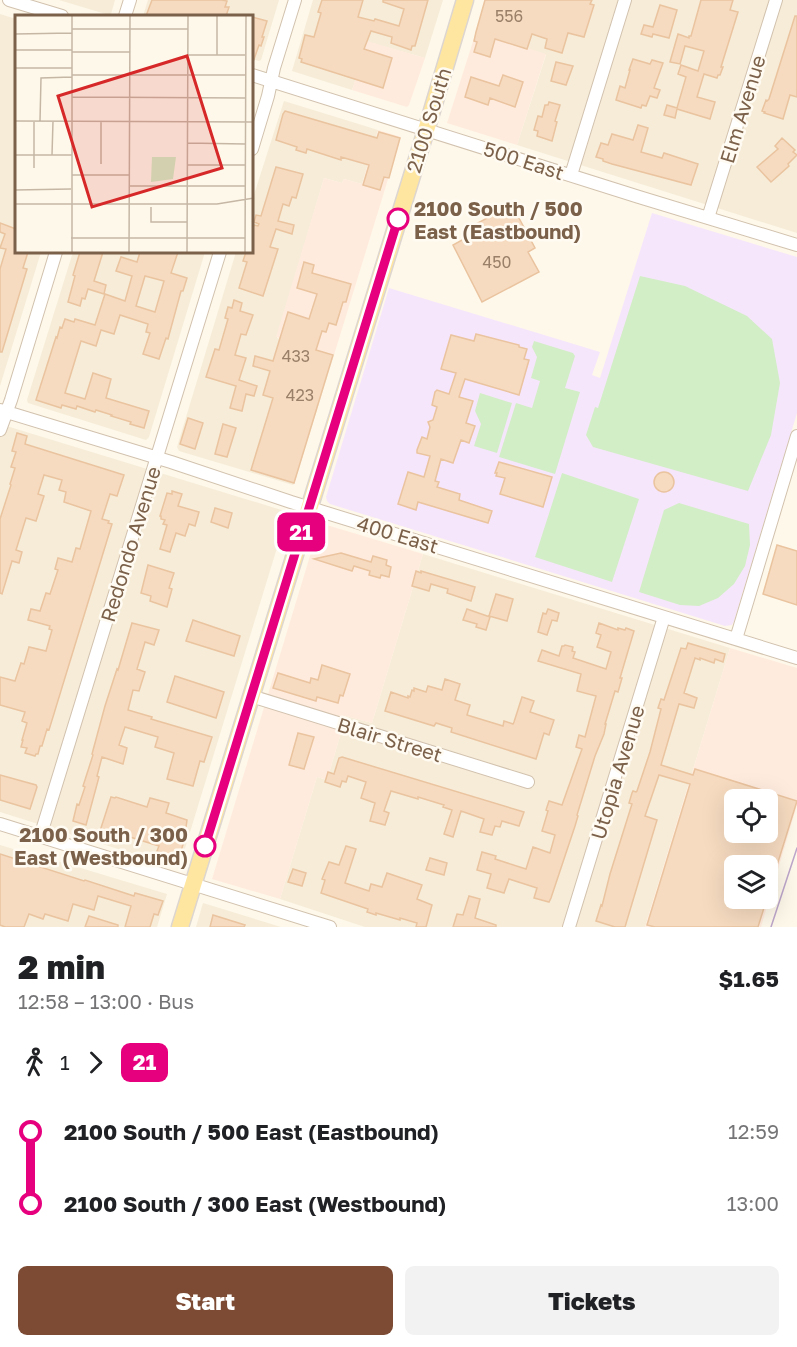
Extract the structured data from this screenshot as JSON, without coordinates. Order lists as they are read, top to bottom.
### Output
{
  "streets": {
    "main road": ["2100 South"],
    "street": [
      "Elm Avenue",
      "500 East",
      "400 East",
      "Redondo Avenue",
      "Blair Street",
      "Utopia Avenue"
    ]
  },
  "crossings": [
    ["Elm Avenue", "500 East"],
    ["2100 South", "500 East"],
    ["2100 South", "400 East"],
    ["2100 South", "Blair Street"],
    ["400 East", "Redondo Avenue"],
    ["400 East", "Utopia Avenue"]
  ],
  "places": ["2100 South / 500 East (Eastbound)", "2100 South / 300 East (Westbound)"],
  "lines": ["bus line 21"],
  "house_numbers": [
    "556",
    "450",
    "433",
    "423"
  ],
  "page": {
    "on_map": "21",
    "heading": ["2 min", "12:58 – 13:00 · Bus", "$1.65"],
    "legs": ["1", "21"],
    "list": [
      {
        "name": "2100 South / 500 East (Eastbound)",
        "value": "12:59"
      },
      {
        "name": "2100 South / 300 East (Westbound)",
        "value": "13:00"
      }
    ],
    "buttons": ["Start", "Tickets"]
  }
}
